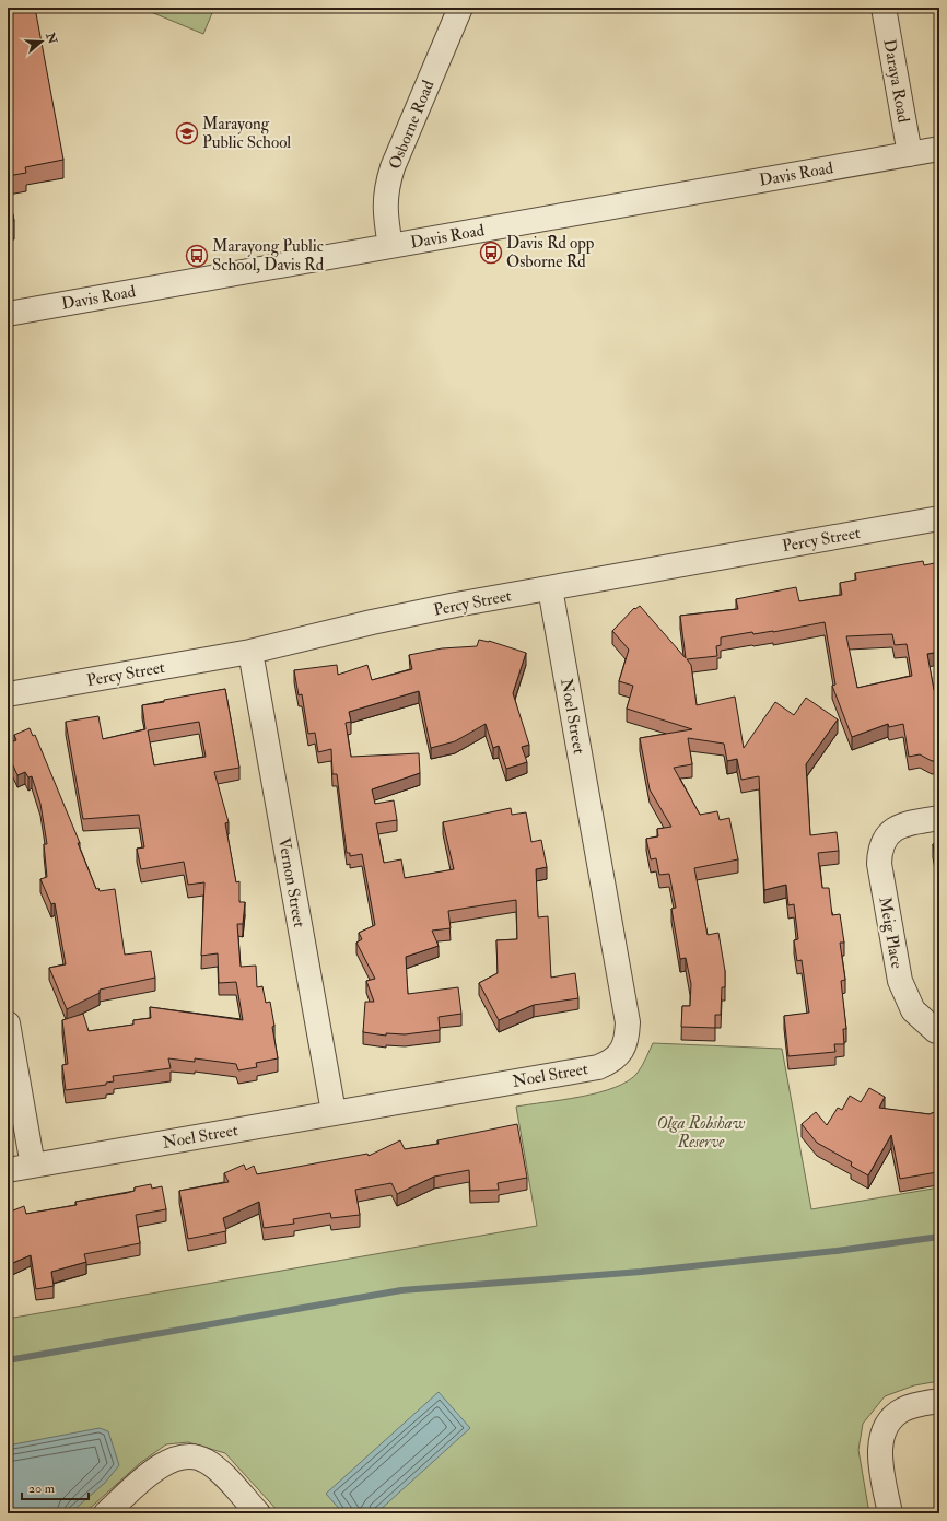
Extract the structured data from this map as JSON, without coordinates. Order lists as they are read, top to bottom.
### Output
{
  "streets": {
    "street": [
      "Daraya Road",
      "Osborne Road",
      "Davis Road",
      "Percy Street",
      "Noel Street",
      "Vernon Street",
      "Meig Place"
    ]
  },
  "crossings": [
    ["Daraya Road", "Davis Road"],
    ["Osborne Road", "Davis Road"],
    ["Percy Street", "Noel Street"],
    ["Percy Street", "Vernon Street"],
    ["Noel Street", "Vernon Street"]
  ],
  "parks": ["Olga Robshaw Reserve"],
  "places": {
    "school or university": ["Marayong Public School"],
    "bus stop": ["Davis Rd opp Osborne Rd", "Marayong Public School, Davis Rd"]
  },
  "scale_bar": "20 m",
  "north": "right"
}
